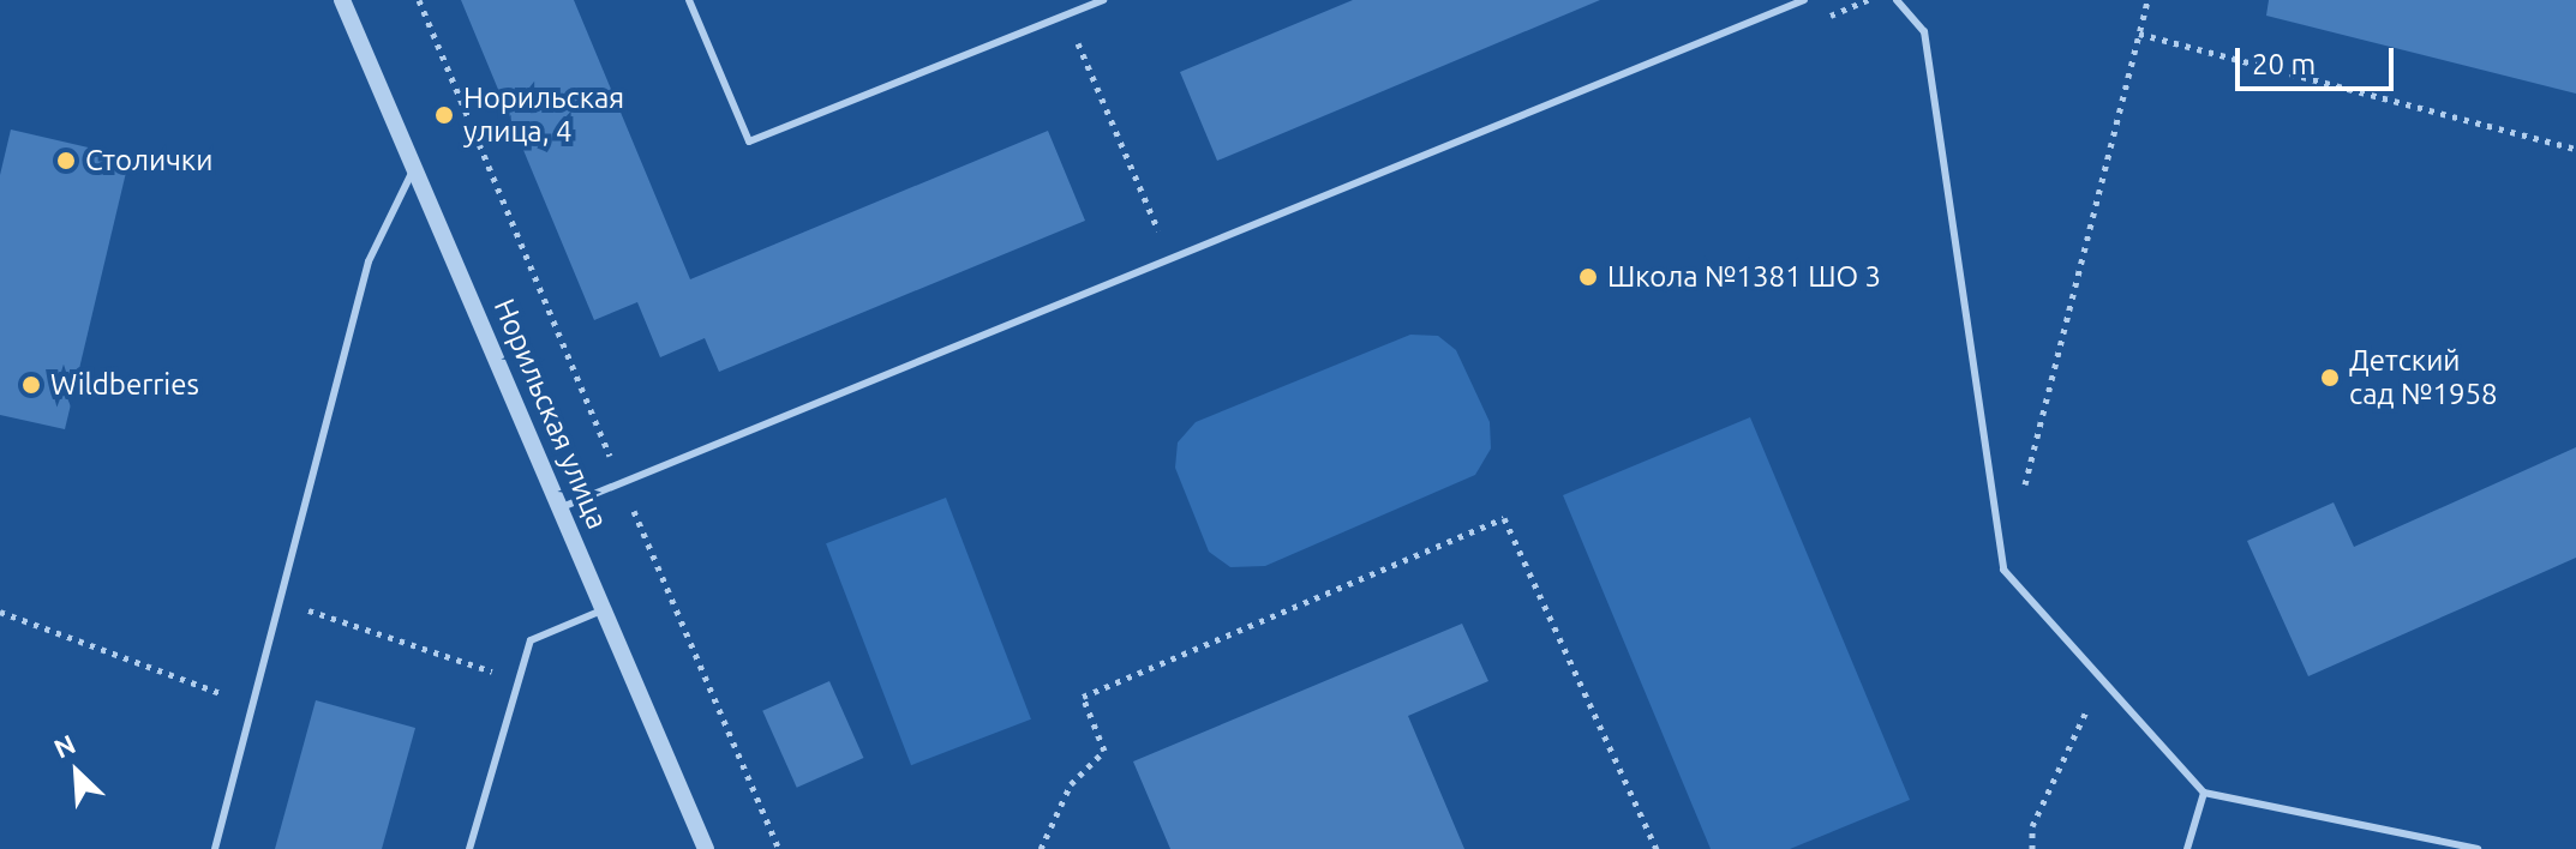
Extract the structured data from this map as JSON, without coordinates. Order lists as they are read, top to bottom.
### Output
{
  "streets": {
    "street": ["Норильская улица"]
  },
  "places": [
    "Норильская улица, 4",
    "Столички",
    "Школа №1381 ШО 3",
    "Детский сад №1958",
    "Wildberries"
  ],
  "scale_bar": "20 m",
  "north": "top left"
}
